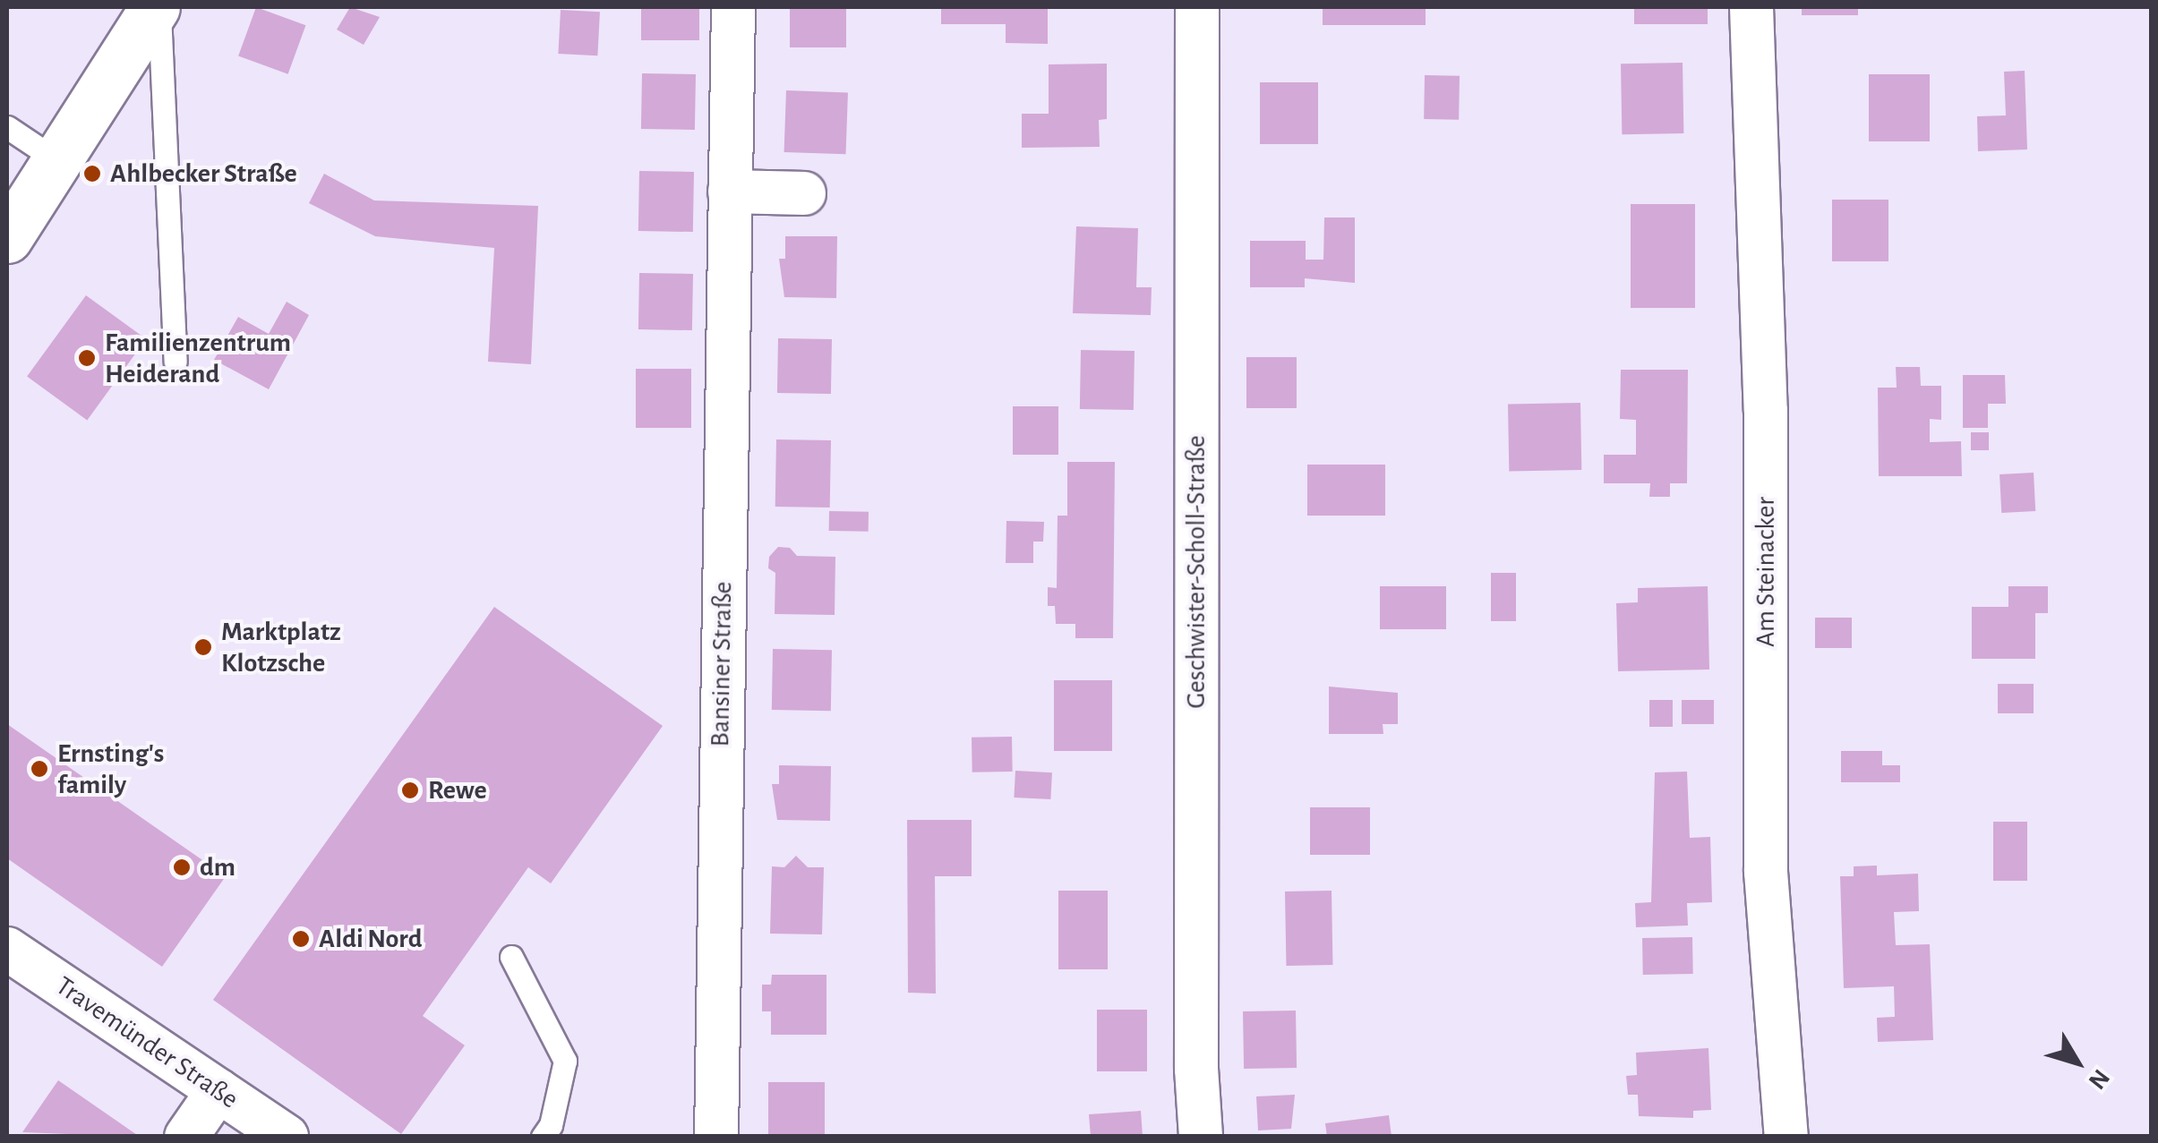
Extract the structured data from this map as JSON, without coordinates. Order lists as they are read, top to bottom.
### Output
{
  "streets": {
    "street": [
      "Geschwister-Scholl-Straße",
      "Am Steinacker",
      "Bansiner Straße",
      "Travemünder Straße"
    ]
  },
  "places": [
    "Ahlbecker Straße",
    "Familienzentrum Heiderand",
    "Marktplatz Klotzsche",
    "Ernsting's family",
    "Rewe",
    "dm",
    "Aldi Nord"
  ],
  "north": "bottom right"
}
